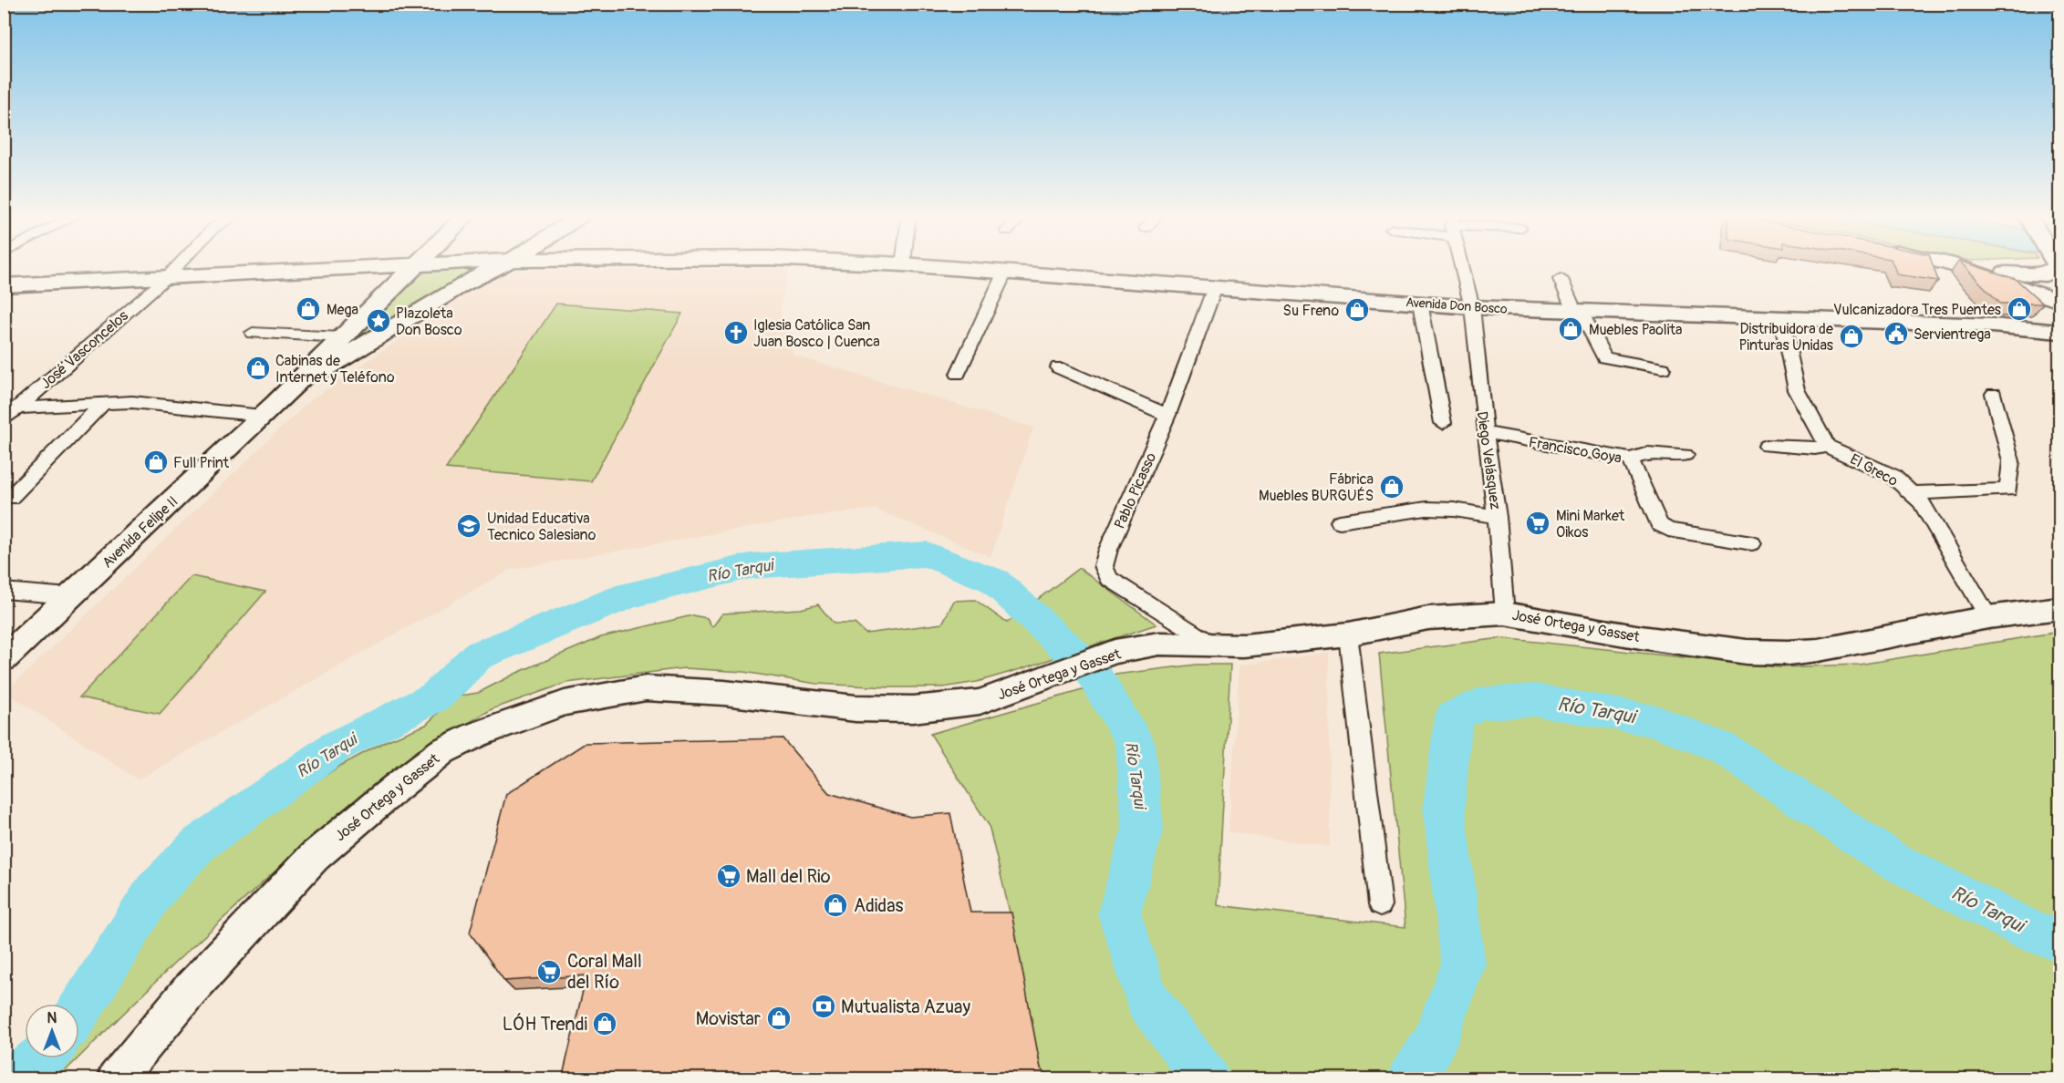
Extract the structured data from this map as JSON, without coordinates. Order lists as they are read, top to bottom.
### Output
{
  "streets": {
    "main road": ["Avenida Don Bosco", "Avenida Felipe II", "José Ortega y Gasset"],
    "street": [
      "José Vasconcelos",
      "Francisco Goya",
      "Diego Velásquez",
      "El Greco",
      "Pablo Picasso"
    ]
  },
  "crossings": [
    ["Avenida Don Bosco", "José Vasconcelos"],
    ["Avenida Don Bosco", "Diego Velásquez"],
    ["Avenida Don Bosco", "Pablo Picasso"],
    ["Francisco Goya", "Diego Velásquez"],
    ["Diego Velásquez", "José Ortega y Gasset"],
    ["El Greco", "José Ortega y Gasset"],
    ["Pablo Picasso", "José Ortega y Gasset"]
  ],
  "water": ["Río Tarqui"],
  "places": {
    "shop": [
      "Mega",
      "Vulcanizadora Tres Puentes",
      "Su Freno",
      "Muebles Paolita",
      "Distribuidora de Pinturas Unidas",
      "Cabinas de Internet y Teléfono",
      "Full Print",
      "Fábrica Muebles BURGUÉS",
      "Adidas",
      "Movistar",
      "LÓH Trendi"
    ],
    "place": ["Plazoleta Don Bosco"],
    "church": ["Iglesia Católica San Juan Bosco | Cuenca"],
    "public building": ["Servientrega"],
    "supermarket": ["Mini Market Oikos", "Mall del Rio", "Coral Mall del Río"],
    "school or university": ["Unidad Educativa Tecnico Salesiano"],
    "bank": ["Mutualista Azuay"]
  },
  "north": "top"
}
